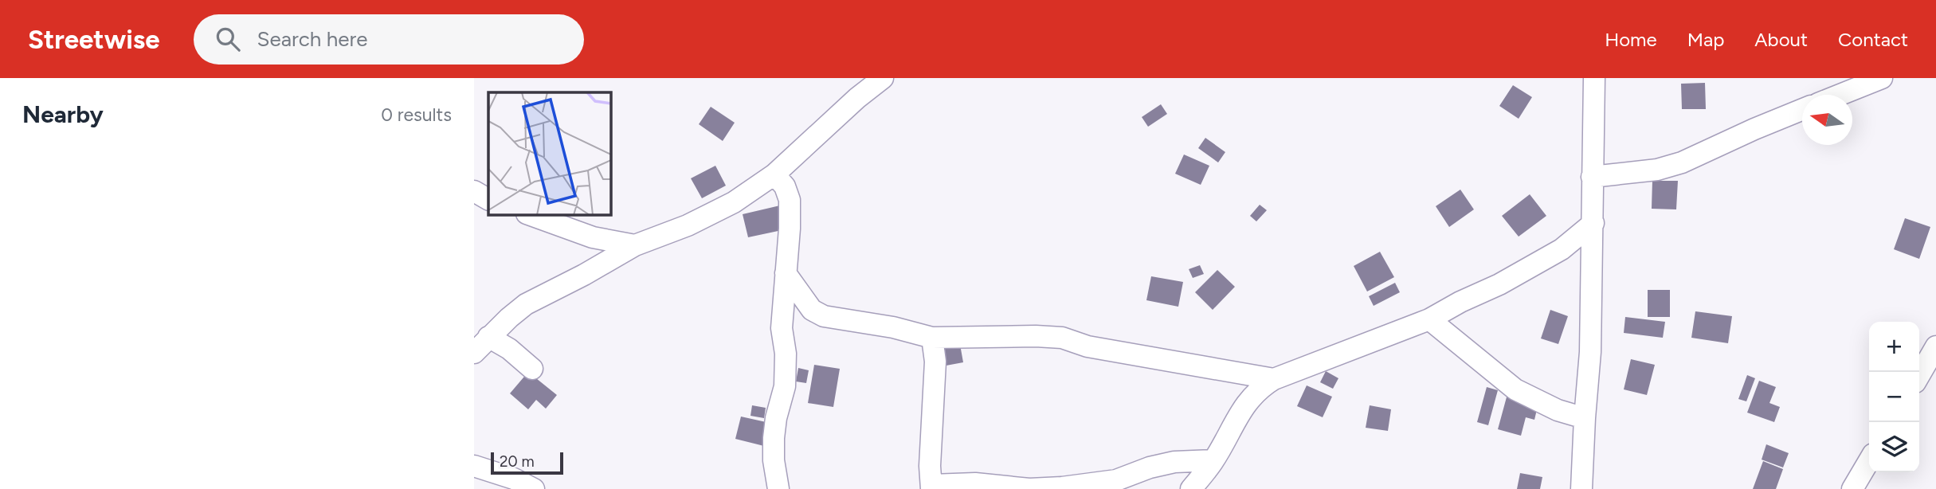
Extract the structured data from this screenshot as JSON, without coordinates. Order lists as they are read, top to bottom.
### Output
{
  "scale_bar": "20 m",
  "north": "left",
  "page": {
    "header": "Streetwise",
    "search": "Search here",
    "nav": [
      "Home",
      "Map",
      "About",
      "Contact"
    ],
    "heading": ["Nearby", "0 results"],
    "map_buttons": ["+", "−"],
    "scale": "20 m"
  }
}
